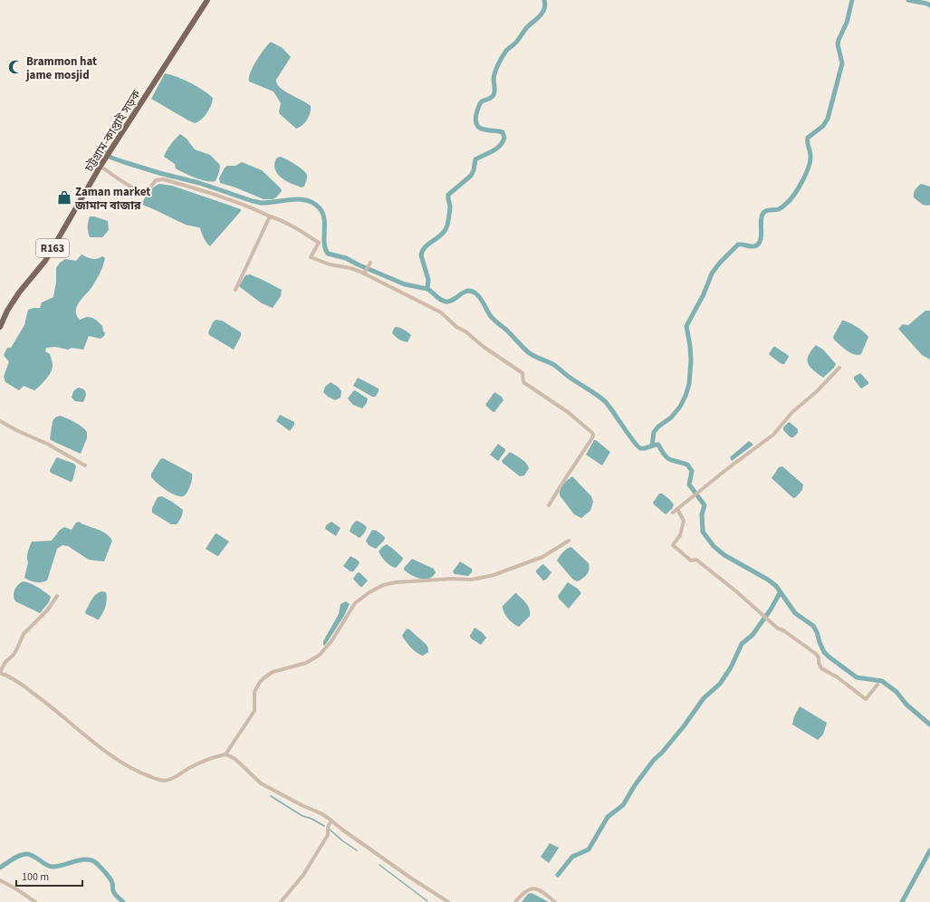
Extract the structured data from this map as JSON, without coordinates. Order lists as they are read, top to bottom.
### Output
{
  "streets": {
    "main road": ["চট্টগ্রাম-কাপ্তাই সড়ক", "R163"]
  },
  "places": {
    "mosque": ["Brammon hat jame mosjid"],
    "shop": ["Zaman market জামান বাজার"]
  },
  "scale_bar": "100 m"
}
